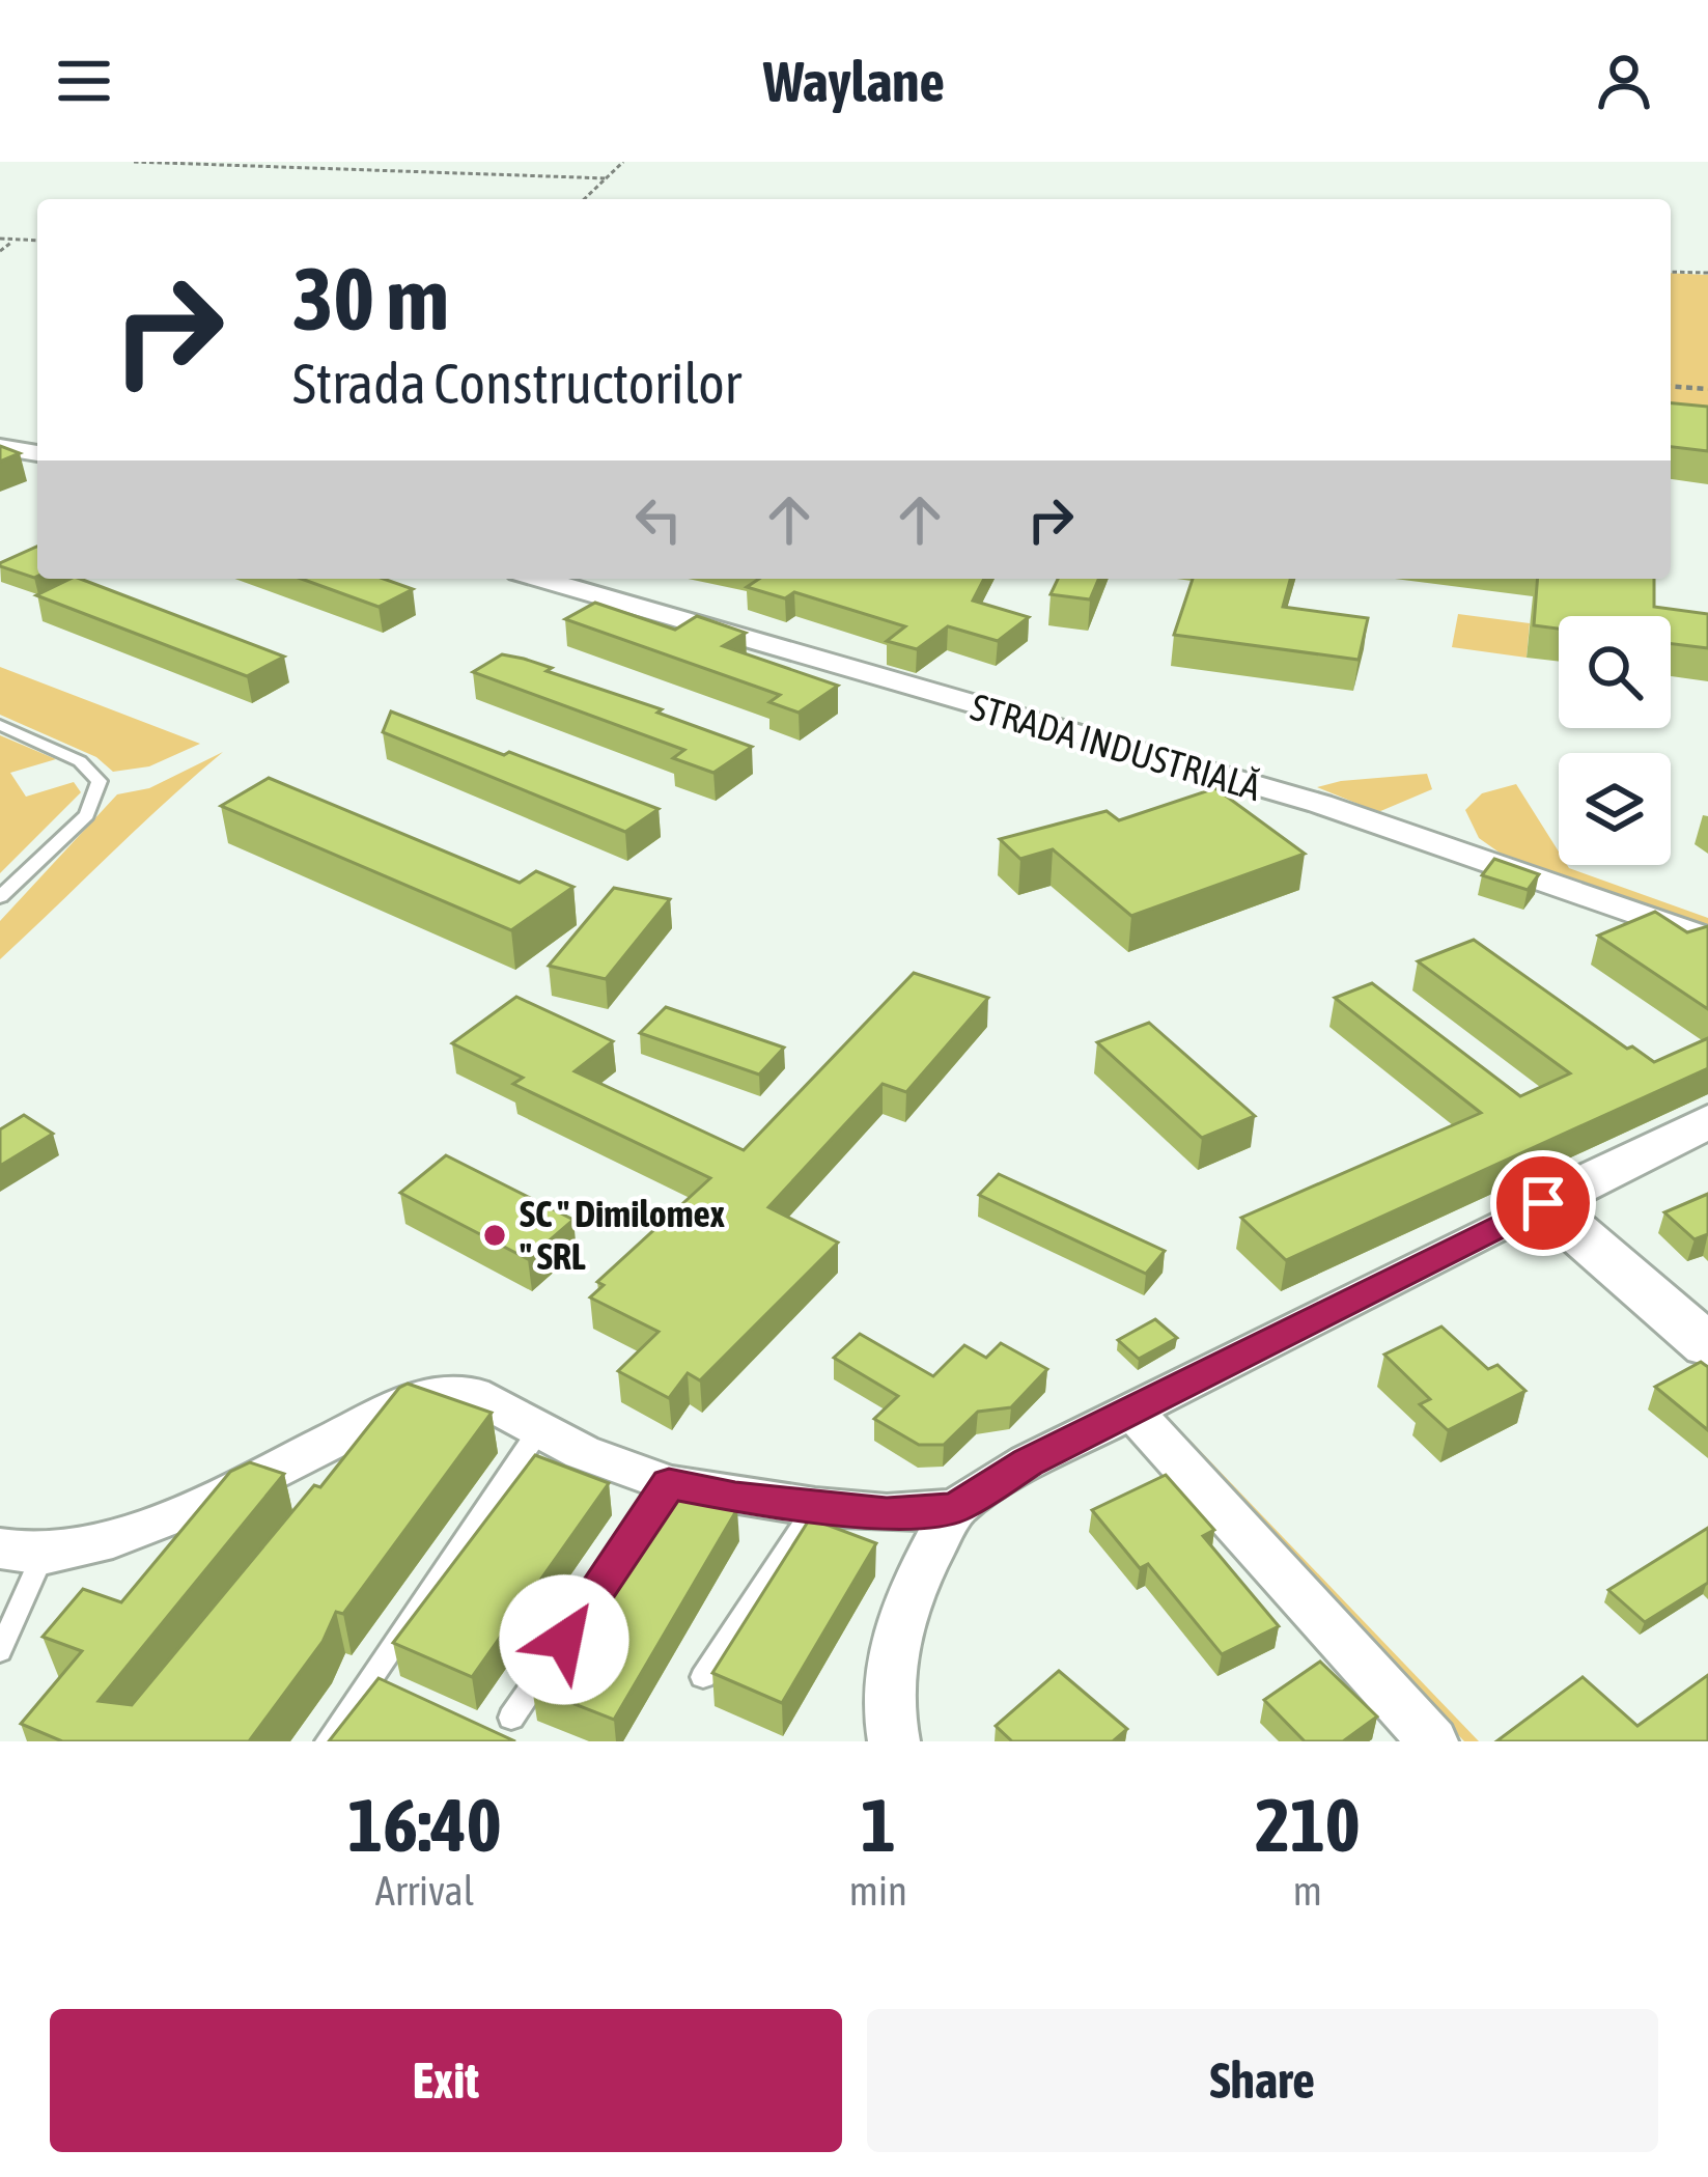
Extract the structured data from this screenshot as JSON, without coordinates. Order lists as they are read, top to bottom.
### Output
{
  "streets": {
    "street": ["STRADA INDUSTRIALĂ"]
  },
  "places": ["SC \" Dimilomex \" SRL"],
  "page": {
    "header": "Waylane",
    "turn": ["30 m", "Strada Constructorilor"],
    "eta": [
      "16:40",
      "Arrival",
      "1",
      "min",
      "210",
      "m"
    ],
    "buttons": ["Exit", "Share"]
  }
}
